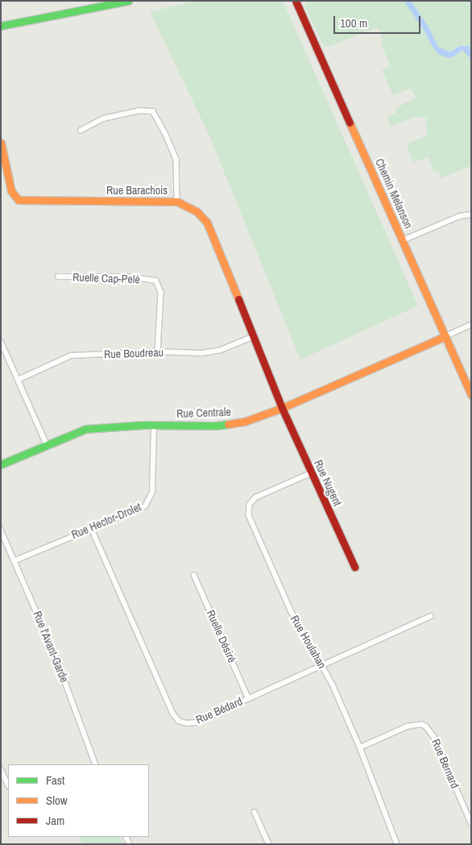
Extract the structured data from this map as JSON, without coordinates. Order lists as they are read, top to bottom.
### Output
{
  "streets": {
    "street": [
      "Rue Barachois",
      "Chemin Melanson",
      "Ruelle Cap-Pelé",
      "Rue Boudreau",
      "Rue Centrale",
      "Rue Nugent",
      "Rue Hector-Drolet",
      "Ruelle Désiré",
      "Rue Houlahan",
      "Rue l'Avant-Garde",
      "Rue Bédard",
      "Rue Bernard"
    ]
  },
  "crossings": [
    ["Rue Barachois", "Rue Boudreau"],
    ["Rue Barachois", "Rue Centrale"],
    ["Rue Barachois", "Rue Nugent"],
    ["Chemin Melanson", "Rue Centrale"],
    ["Ruelle Cap-Pelé", "Rue Boudreau"],
    ["Rue Centrale", "Rue Nugent"],
    ["Rue Centrale", "Rue Hector-Drolet"],
    ["Rue Nugent", "Rue Houlahan"],
    ["Rue Hector-Drolet", "Rue l'Avant-Garde"],
    ["Rue Hector-Drolet", "Rue Bédard"],
    ["Ruelle Désiré", "Rue Bédard"],
    ["Rue Houlahan", "Rue Bédard"],
    ["Rue Houlahan", "Rue Bernard"]
  ],
  "legend": ["Fast", "Slow", "Jam"],
  "scale_bar": "100 m"
}
